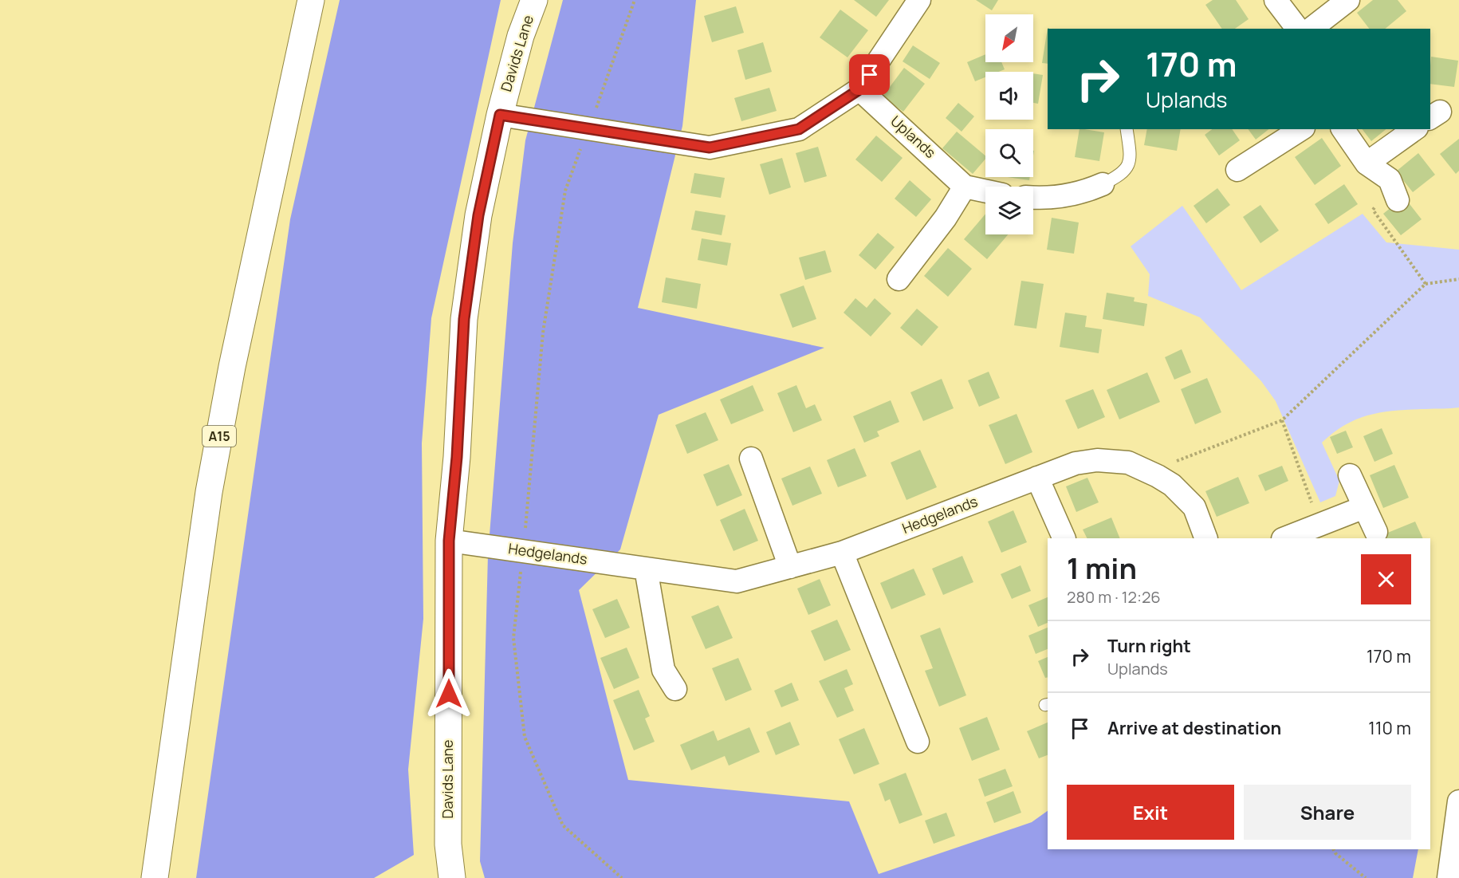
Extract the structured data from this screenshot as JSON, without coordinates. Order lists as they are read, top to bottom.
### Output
{
  "streets": {
    "main road": ["Davids Lane", "A15"],
    "street": ["Uplands", "Hedgelands"]
  },
  "crossings": [
    ["Davids Lane", "Hedgelands"]
  ],
  "north": "bottom left",
  "page": {
    "turn": ["170 m", "Uplands"],
    "heading": ["1 min", "280 m · 12:26"],
    "list": [
      {
        "name": "Turn right",
        "note": "Uplands",
        "value": "170 m"
      },
      {
        "name": "Arrive at destination",
        "value": "110 m"
      }
    ],
    "buttons": ["Exit", "Share"]
  }
}
